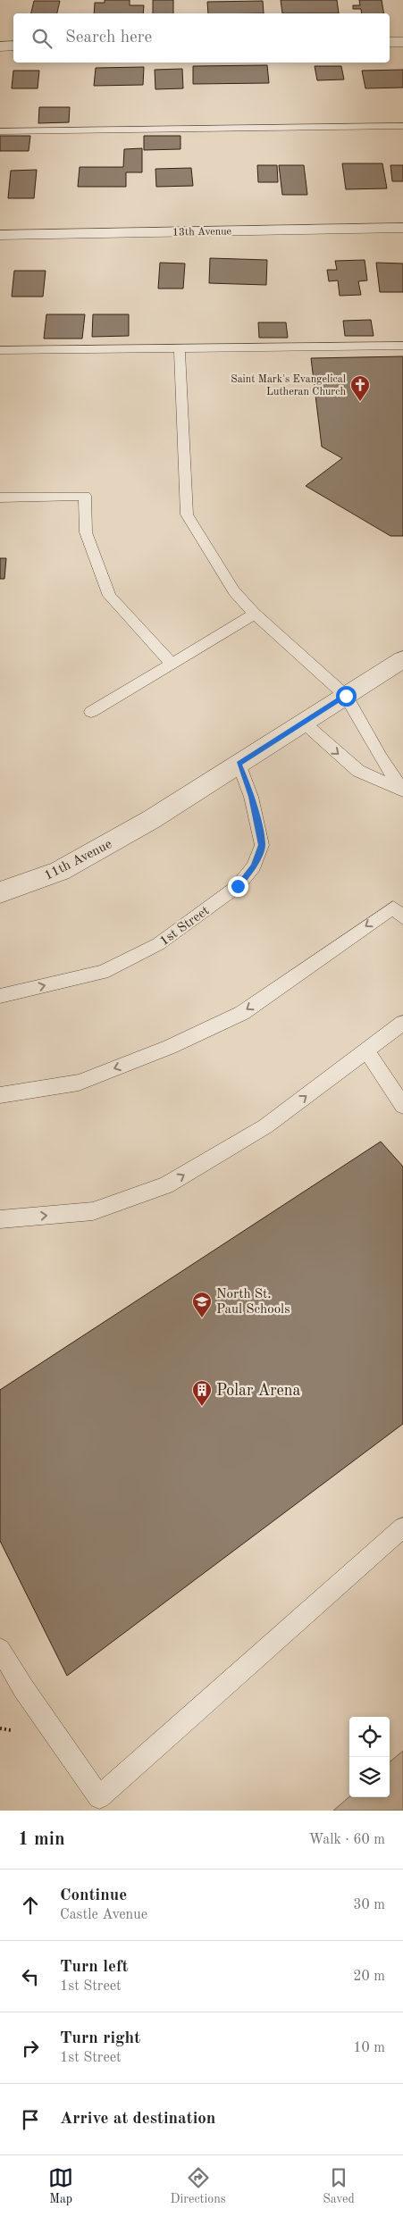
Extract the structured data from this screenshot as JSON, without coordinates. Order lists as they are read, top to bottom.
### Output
{
  "streets": {
    "street": ["13th Avenue", "11th Avenue"],
    "lane": ["1st Street"]
  },
  "crossings": [
    ["11th Avenue", "1st Street"]
  ],
  "places": {
    "church": ["Saint Mark's Evangelical Lutheran Church"],
    "school or university": ["North St. Paul Schools"],
    "building": ["Polar Arena"]
  },
  "page": {
    "search": "Search here",
    "heading": ["1 min", "Walk · 60 m"],
    "list": [
      ["Continue", "Castle Avenue", "30 m"],
      ["Turn left", "1st Street", "20 m"],
      ["Turn right", "1st Street", "10 m"],
      "Arrive at destination"
    ],
    "nav": ["Map", "Directions", "Saved"]
  }
}
